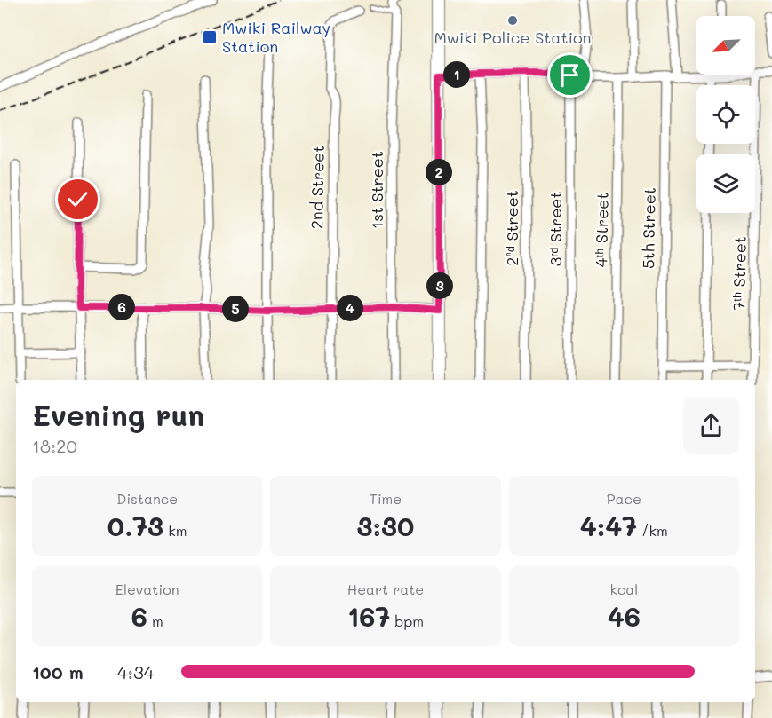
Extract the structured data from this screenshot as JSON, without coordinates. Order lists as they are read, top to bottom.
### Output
{
  "streets": {
    "street": [
      "2nd Street",
      "1st Street",
      "2ⁿᵈ Street",
      "5th Street",
      "3ʳᵈ Street",
      "4ᵗʰ Street",
      "7ᵗʰ Street"
    ]
  },
  "places": {
    "other": ["Mwiki Police Station"],
    "transit": ["Mwiki Railway Station"]
  },
  "north": "bottom left",
  "page": {
    "pins": [
      "1",
      "2",
      "3",
      "6",
      "4",
      "5"
    ],
    "heading": ["Evening run", "18:20"],
    "stats": [
      ["Distance", "0.73 km"],
      ["Time", "3:30"],
      ["Pace", "4:47 /km"],
      ["Elevation", "6 m"],
      ["Heart rate", "167 bpm"],
      ["kcal", "46"]
    ],
    "list": [
      {
        "name": "100 m",
        "note": "4:34"
      }
    ]
  }
}
